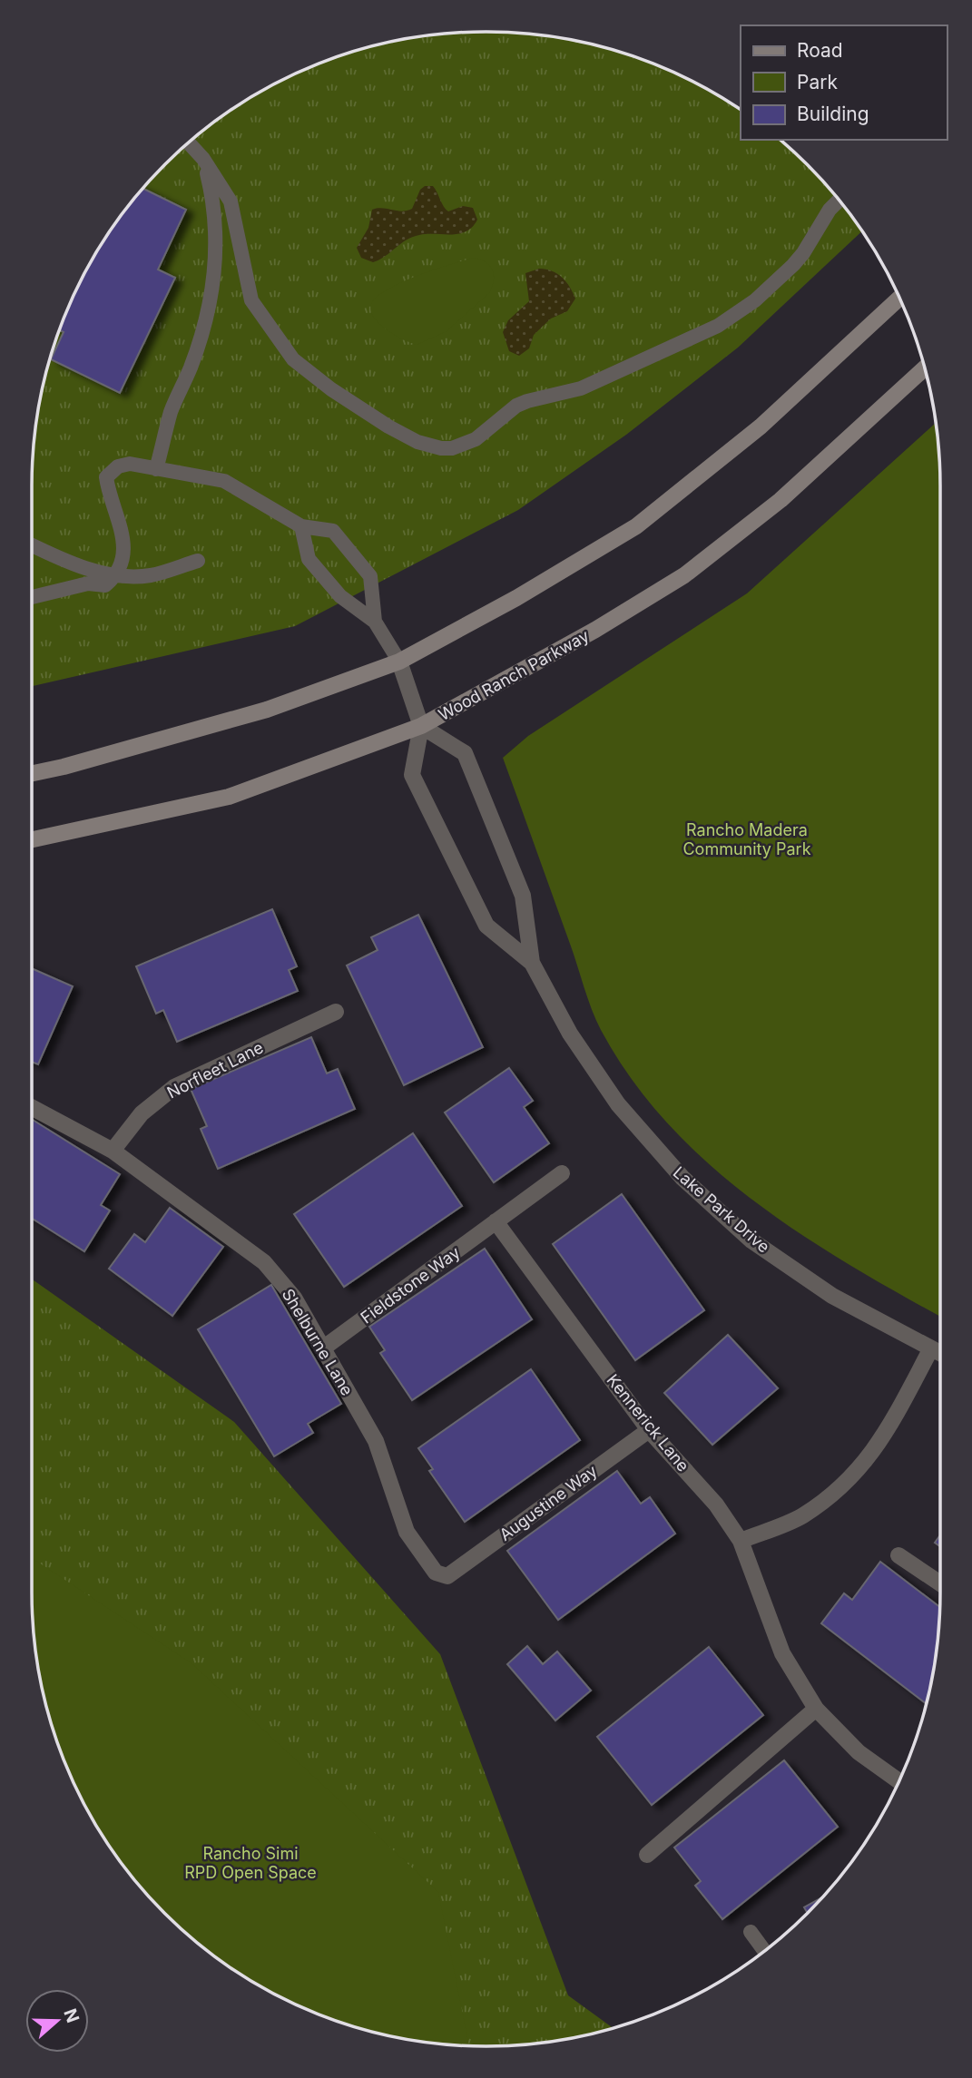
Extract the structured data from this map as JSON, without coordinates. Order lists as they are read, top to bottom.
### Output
{
  "streets": {
    "main road": ["Wood Ranch Parkway"],
    "street": [
      "Norfleet Lane",
      "Lake Park Drive",
      "Fieldstone Way",
      "Shelburne Lane",
      "Kennerick Lane",
      "Augustine Way"
    ]
  },
  "crossings": [
    ["Wood Ranch Parkway", "Lake Park Drive"],
    ["Norfleet Lane", "Shelburne Lane"],
    ["Fieldstone Way", "Shelburne Lane"],
    ["Fieldstone Way", "Kennerick Lane"],
    ["Shelburne Lane", "Augustine Way"],
    ["Kennerick Lane", "Augustine Way"]
  ],
  "parks": ["Rancho Madera Community Park", "Rancho Simi RPD Open Space"],
  "legend": ["Road", "Park", "Building"],
  "north": "right"
}
